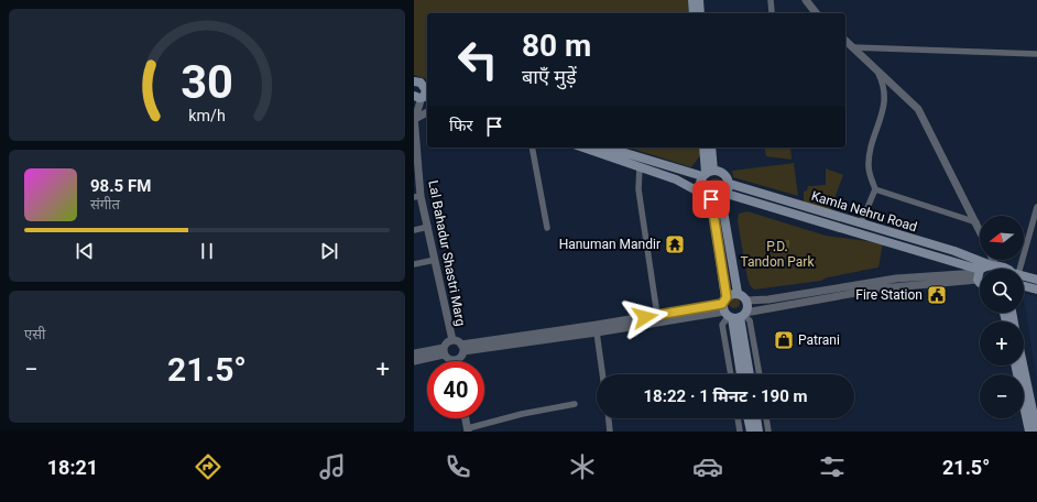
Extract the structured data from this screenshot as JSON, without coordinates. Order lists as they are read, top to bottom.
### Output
{
  "streets": {
    "main road": ["Kamla Nehru Road"],
    "street": ["Lal Bahadur Shastri Marg"]
  },
  "parks": ["P.D. Tandon Park"],
  "places": {
    "temple": ["Hanuman Mandir"],
    "public building": ["Fire Station"],
    "shop": ["Patrani"]
  },
  "north": "left",
  "page": {
    "turn": ["80 m", "बाएँ मुड़ें"],
    "then": "फिर",
    "song": ["98.5 FM", "संगीत"],
    "map_buttons": ["+", "−"],
    "tile": "एसी",
    "heat": ["−", "21.5°", "+"],
    "limit": "40",
    "trip": "18:22 · 1 मिनट · 190 m",
    "tabs": ["18:21", "21.5°"],
    "gauge": ["30", "km/h"]
  }
}
